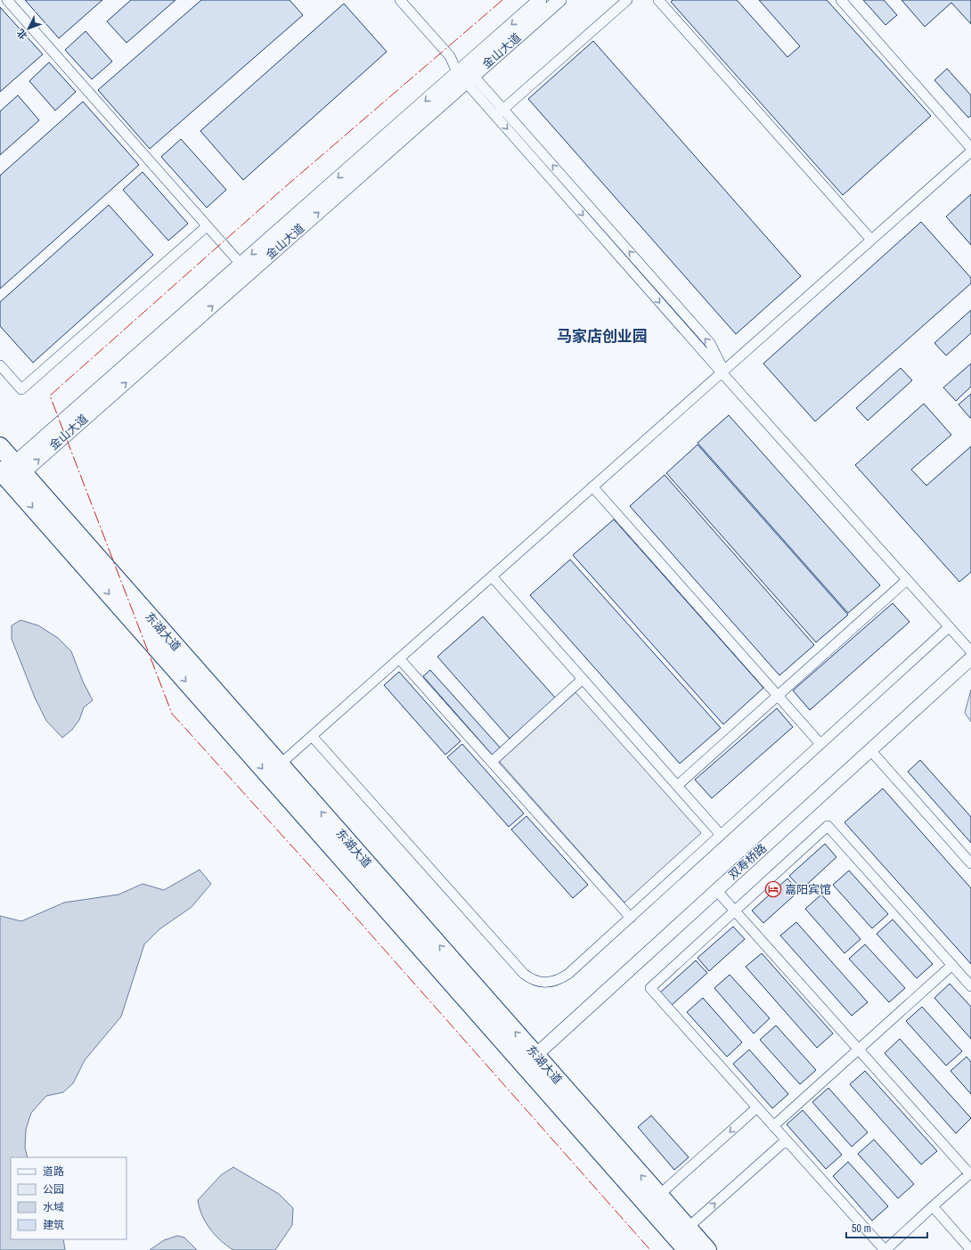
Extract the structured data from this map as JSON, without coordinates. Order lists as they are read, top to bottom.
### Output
{
  "streets": {
    "highway": ["东湖大道"],
    "street": ["金山大道", "双寿桥路"]
  },
  "crossings": [
    ["金山大道", "东湖大道"],
    ["东湖大道", "双寿桥路"]
  ],
  "districts": ["马家店创业园"],
  "places": {
    "hotel": ["嘉阳宾馆"]
  },
  "legend": [
    "道路",
    "公园",
    "水域",
    "建筑"
  ],
  "scale_bar": "50 m",
  "north": "bottom left"
}
